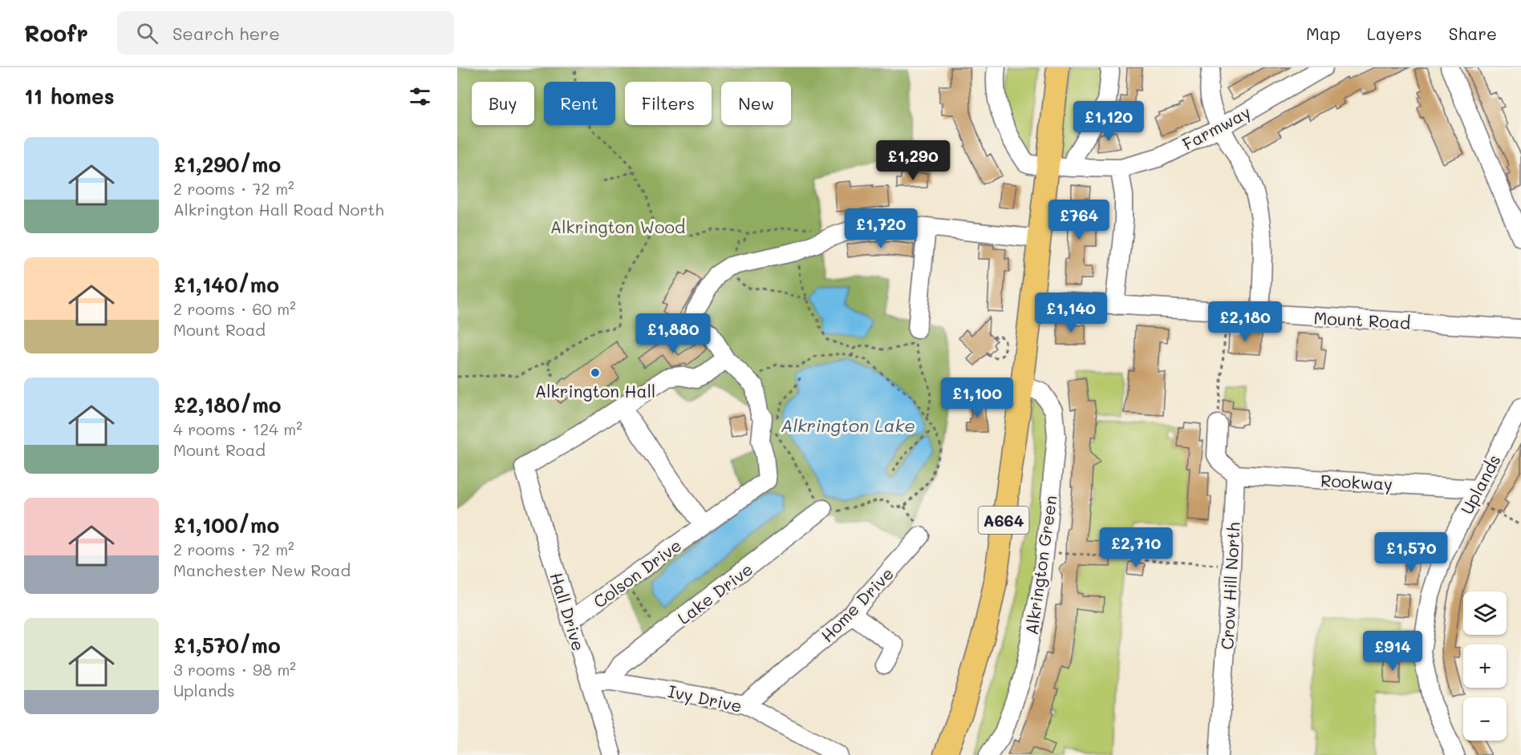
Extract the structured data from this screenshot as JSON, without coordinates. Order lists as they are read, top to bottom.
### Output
{
  "streets": {
    "main road": ["A664"],
    "street": [
      "Farmway",
      "Mount Road",
      "Rookway",
      "Uplands",
      "Alkrington Green",
      "Colson Drive",
      "Crow Hill North",
      "Lake Drive",
      "Home Drive",
      "Hall Drive",
      "Ivy Drive"
    ]
  },
  "crossings": [
    ["Mount Road", "A664"],
    ["Rookway", "Uplands"],
    ["Rookway", "Crow Hill North"],
    ["A664", "Alkrington Green"],
    ["Colson Drive", "Hall Drive"],
    ["Lake Drive", "Ivy Drive"],
    ["Home Drive", "Ivy Drive"],
    ["Hall Drive", "Ivy Drive"]
  ],
  "water": ["Alkrington Lake"],
  "parks": ["Alkrington Wood"],
  "places": ["Alkrington Hall"],
  "page": {
    "header": "Roofr",
    "search": "Search here",
    "nav": ["Map", "Layers", "Share"],
    "heading": "11 homes",
    "chip": [
      "Buy",
      "Rent",
      "Filters",
      "New"
    ],
    "price": [
      "£1,120",
      "£1,290",
      "£764",
      "£1,720",
      "£1,140",
      "£2,180",
      "£1,880",
      "£1,100",
      "£2,710",
      "£1,570",
      "£914"
    ],
    "list": [
      {
        "name": "£1,290/mo",
        "note": "2 rooms · 72 m² · Alkrington Hall Road North"
      },
      {
        "name": "£1,140/mo",
        "note": "2 rooms · 60 m² · Mount Road"
      },
      {
        "name": "£2,180/mo",
        "note": "4 rooms · 124 m² · Mount Road"
      },
      {
        "name": "£1,100/mo",
        "note": "2 rooms · 72 m² · Manchester New Road"
      },
      {
        "name": "£1,570/mo",
        "note": "3 rooms · 98 m² · Uplands"
      }
    ],
    "map_buttons": ["+", "−"]
  }
}
